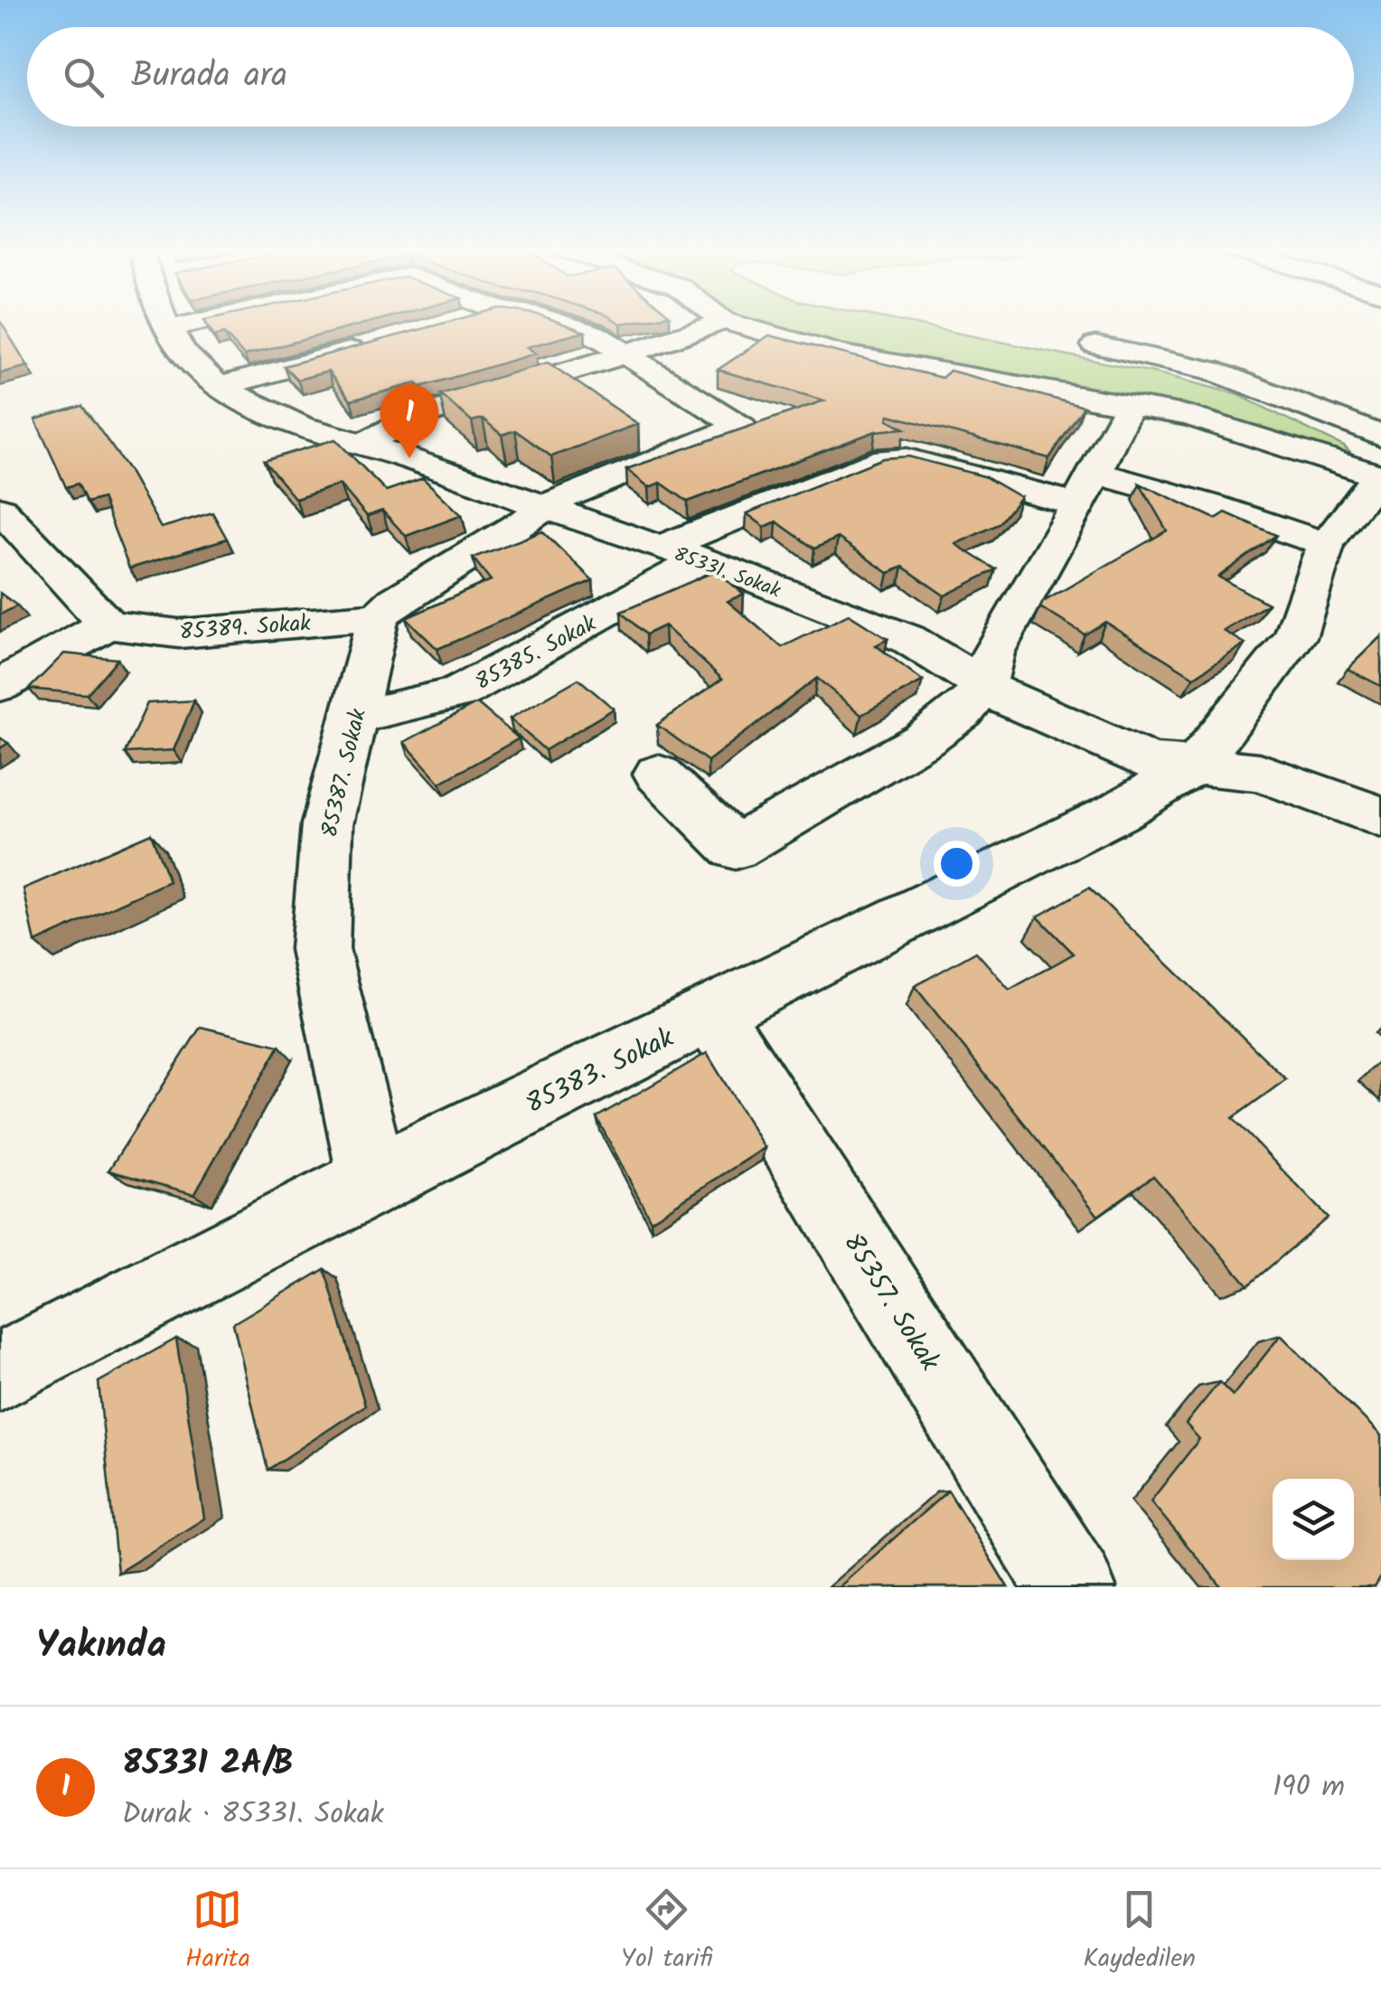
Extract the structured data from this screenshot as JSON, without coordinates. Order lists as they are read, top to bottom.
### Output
{
  "streets": {
    "street": [
      "85331. Sokak",
      "85389. Sokak",
      "85385. Sokak",
      "85387. Sokak",
      "85383. Sokak",
      "85357. Sokak"
    ]
  },
  "crossings": [
    ["85331. Sokak", "85385. Sokak"],
    ["85331. Sokak", "85383. Sokak"],
    ["85389. Sokak", "85387. Sokak"],
    ["85385. Sokak", "85387. Sokak"],
    ["85387. Sokak", "85383. Sokak"],
    ["85383. Sokak", "85357. Sokak"]
  ],
  "page": {
    "search": "Burada ara",
    "pins": "1",
    "heading": "Yakında",
    "list": [
      {
        "mark": "1",
        "name": "85331 2A/B",
        "note": "Durak · 85331. Sokak",
        "value": "190 m"
      }
    ],
    "nav": ["Harita", "Yol tarifi", "Kaydedilen"]
  }
}
